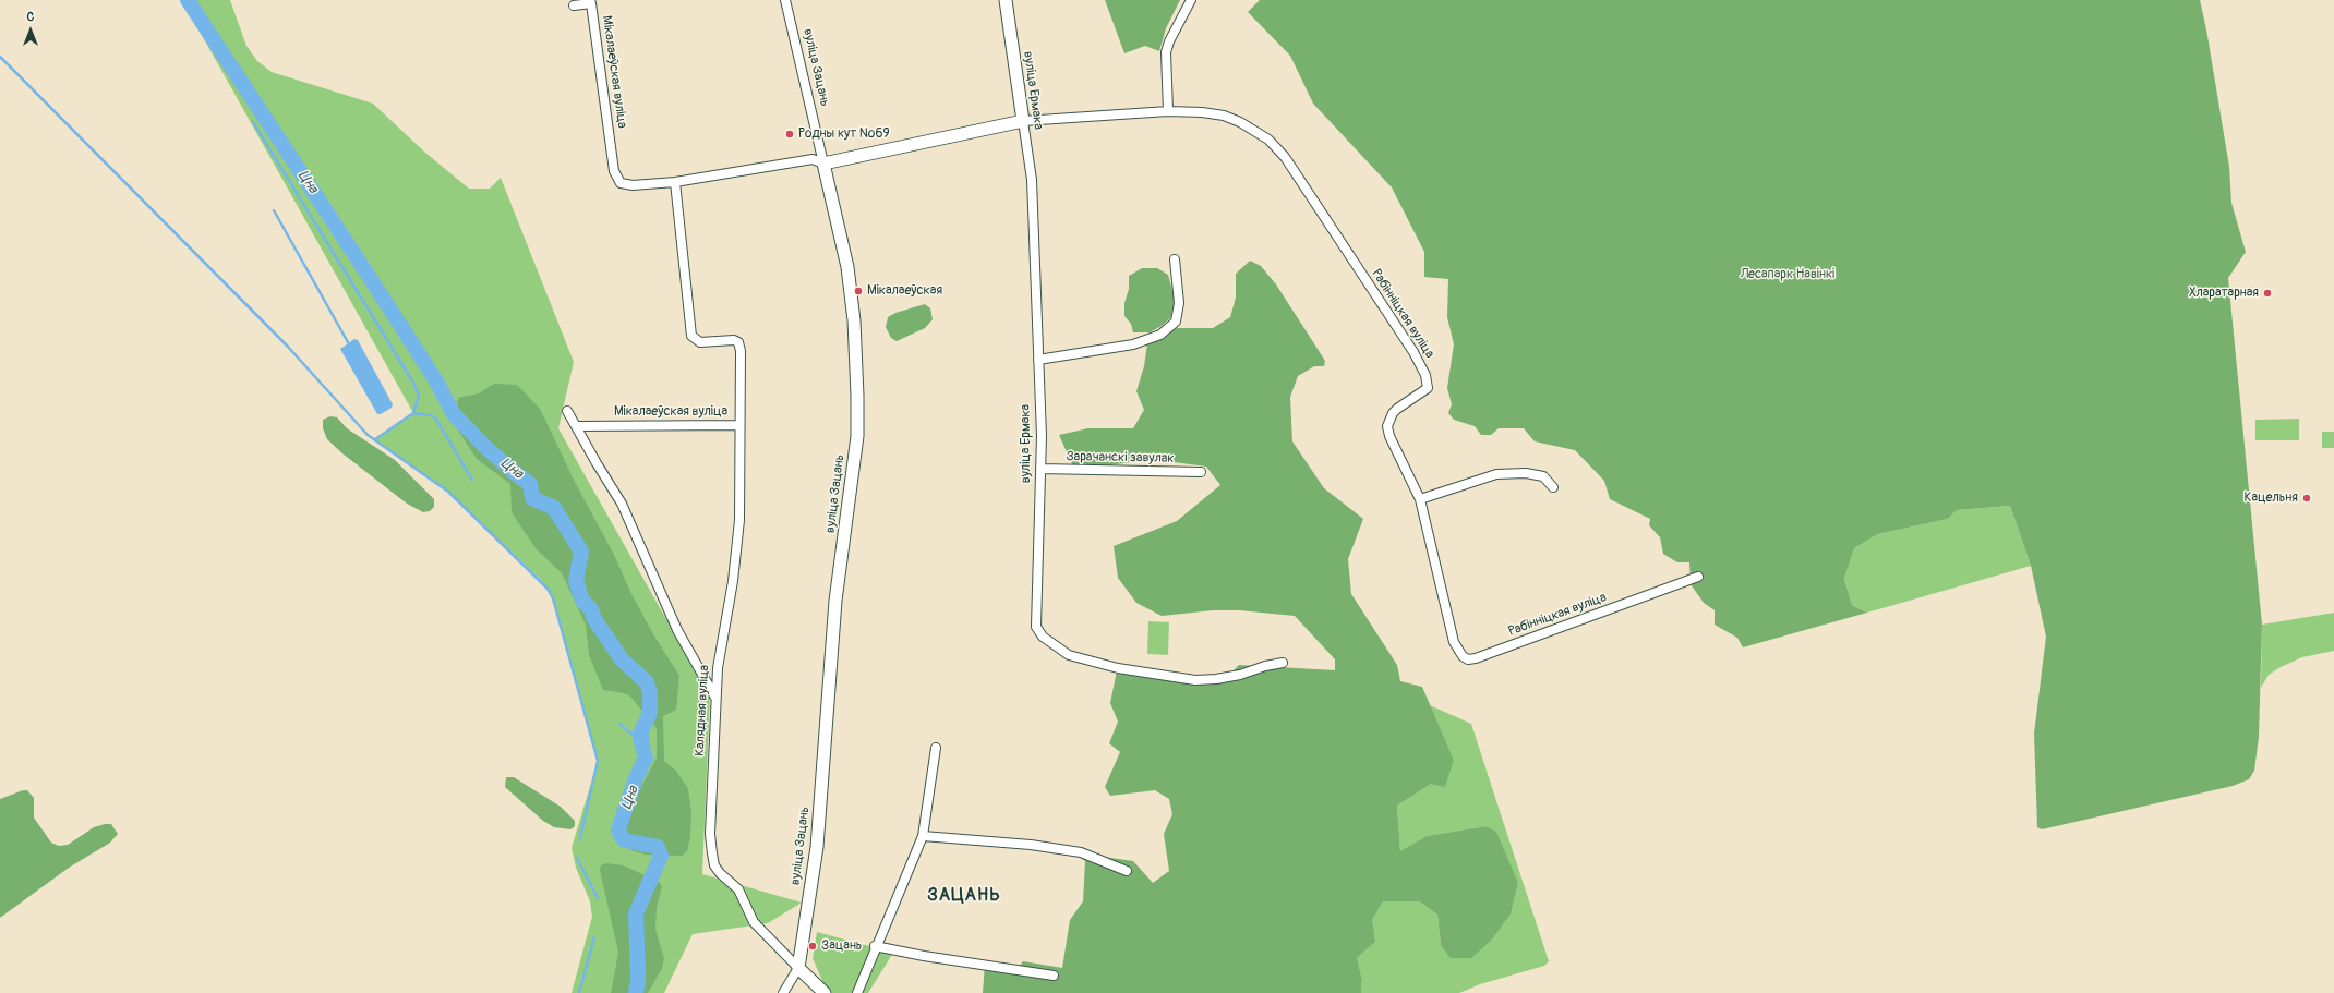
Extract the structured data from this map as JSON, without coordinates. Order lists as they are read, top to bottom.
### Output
{
  "streets": {
    "street": [
      "вуліца Зацань",
      "Мікалаеўская вуліца",
      "вуліца Ермака",
      "Рабінніцкая вуліца",
      "Зарачанскі завулак",
      "Калядная вуліца"
    ]
  },
  "crossings": [
    ["вуліца Зацань", "Мікалаеўская вуліца"],
    ["вуліца Зацань", "Калядная вуліца"],
    ["Мікалаеўская вуліца", "Калядная вуліца"],
    ["вуліца Ермака", "Рабінніцкая вуліца"],
    ["вуліца Ермака", "Зарачанскі завулак"]
  ],
  "districts": ["ЗАЦАНЬ"],
  "water": ["Цна"],
  "parks": ["Лесапарк Навінкі"],
  "places": [
    "Родны кут №69",
    "Мікалаеўская",
    "Хларатарная",
    "Кацельня",
    "Зацань"
  ],
  "north": "top"
}
